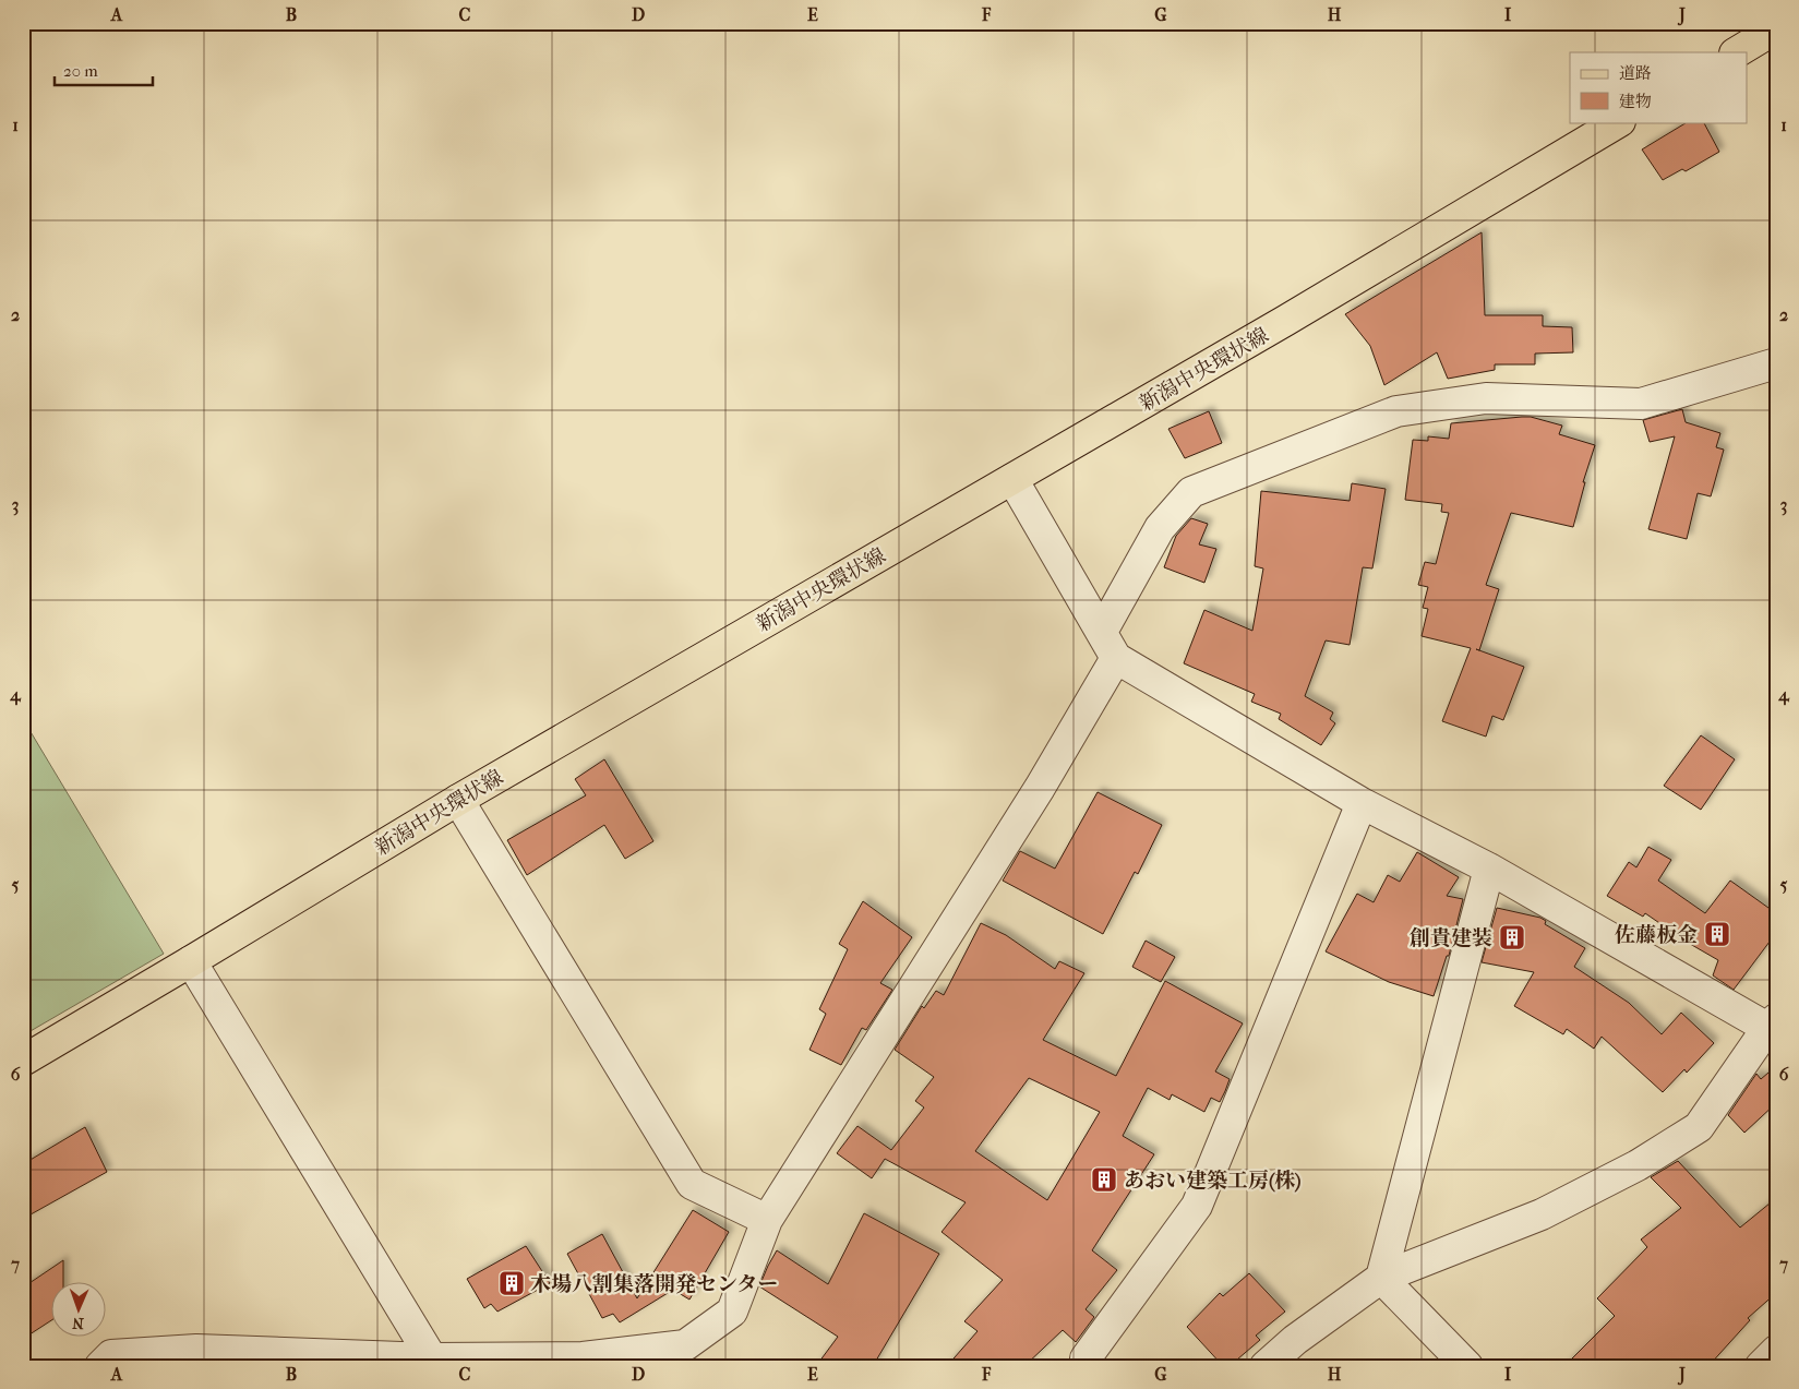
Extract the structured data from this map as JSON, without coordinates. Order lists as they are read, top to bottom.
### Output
{
  "streets": {
    "main road": ["新潟中央環状線"]
  },
  "places": {
    "building": [
      "佐藤板金",
      "創貴建装",
      "あおい建築工房(株)",
      "木場八割集落開発センター"
    ]
  },
  "legend": ["道路", "建物"],
  "scale_bar": "20 m",
  "north": "bottom",
  "grid": {
    "columns": [
      "A",
      "B",
      "C",
      "D",
      "E",
      "F",
      "G",
      "H",
      "I",
      "J"
    ],
    "rows": [
      "1",
      "2",
      "3",
      "4",
      "5",
      "6",
      "7"
    ]
  }
}
